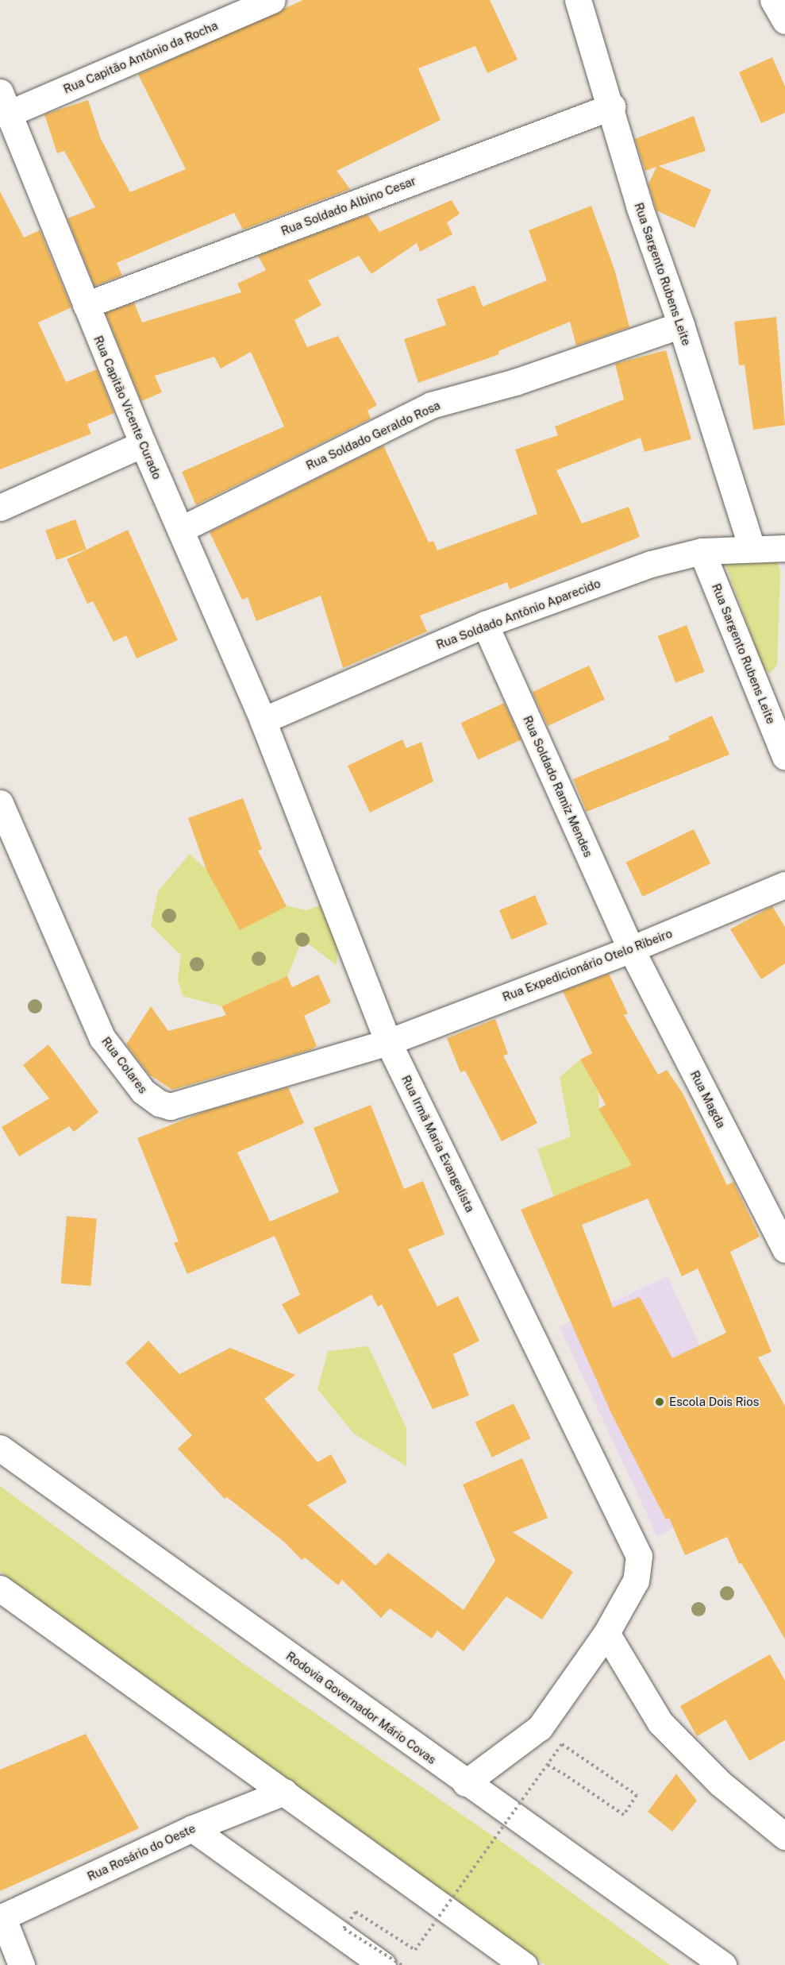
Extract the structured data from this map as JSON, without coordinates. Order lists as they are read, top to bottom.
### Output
{
  "streets": {
    "main road": [
      "Rua Capitão Antônio da Rocha",
      "Rua Soldado Albino Cesar",
      "Rua Sargento Rubens Leite",
      "Rua Capitão Vicente Curado",
      "Rua Soldado Geraldo Rosa",
      "Rua Soldado Antônio Aparecido",
      "Rua Soldado Ramiz Mendes",
      "Rua Expedicionário Otelo Ribeiro",
      "Rua Colares",
      "Rua Magda",
      "Rua Irmã Maria Evangelista",
      "Rodovia Governador Mário Covas",
      "Rua Rosário do Oeste"
    ]
  },
  "crossings": [
    ["Rua Capitão Antônio da Rocha", "Rua Capitão Vicente Curado"],
    ["Rua Soldado Albino Cesar", "Rua Sargento Rubens Leite"],
    ["Rua Soldado Albino Cesar", "Rua Capitão Vicente Curado"],
    ["Rua Sargento Rubens Leite", "Rua Soldado Geraldo Rosa"],
    ["Rua Sargento Rubens Leite", "Rua Soldado Antônio Aparecido"],
    ["Rua Capitão Vicente Curado", "Rua Soldado Geraldo Rosa"],
    ["Rua Capitão Vicente Curado", "Rua Soldado Antônio Aparecido"],
    ["Rua Capitão Vicente Curado", "Rua Irmã Maria Evangelista"],
    ["Rua Soldado Antônio Aparecido", "Rua Soldado Ramiz Mendes"],
    ["Rua Soldado Antônio Aparecido", "Rua Irmã Maria Evangelista"],
    ["Rua Soldado Ramiz Mendes", "Rua Expedicionário Otelo Ribeiro"],
    ["Rua Soldado Ramiz Mendes", "Rua Magda"],
    ["Rua Expedicionário Otelo Ribeiro", "Rua Colares"],
    ["Rua Expedicionário Otelo Ribeiro", "Rua Magda"],
    ["Rua Expedicionário Otelo Ribeiro", "Rua Irmã Maria Evangelista"],
    ["Rua Colares", "Rua Irmã Maria Evangelista"]
  ],
  "places": ["Escola Dois Rios"]
}
